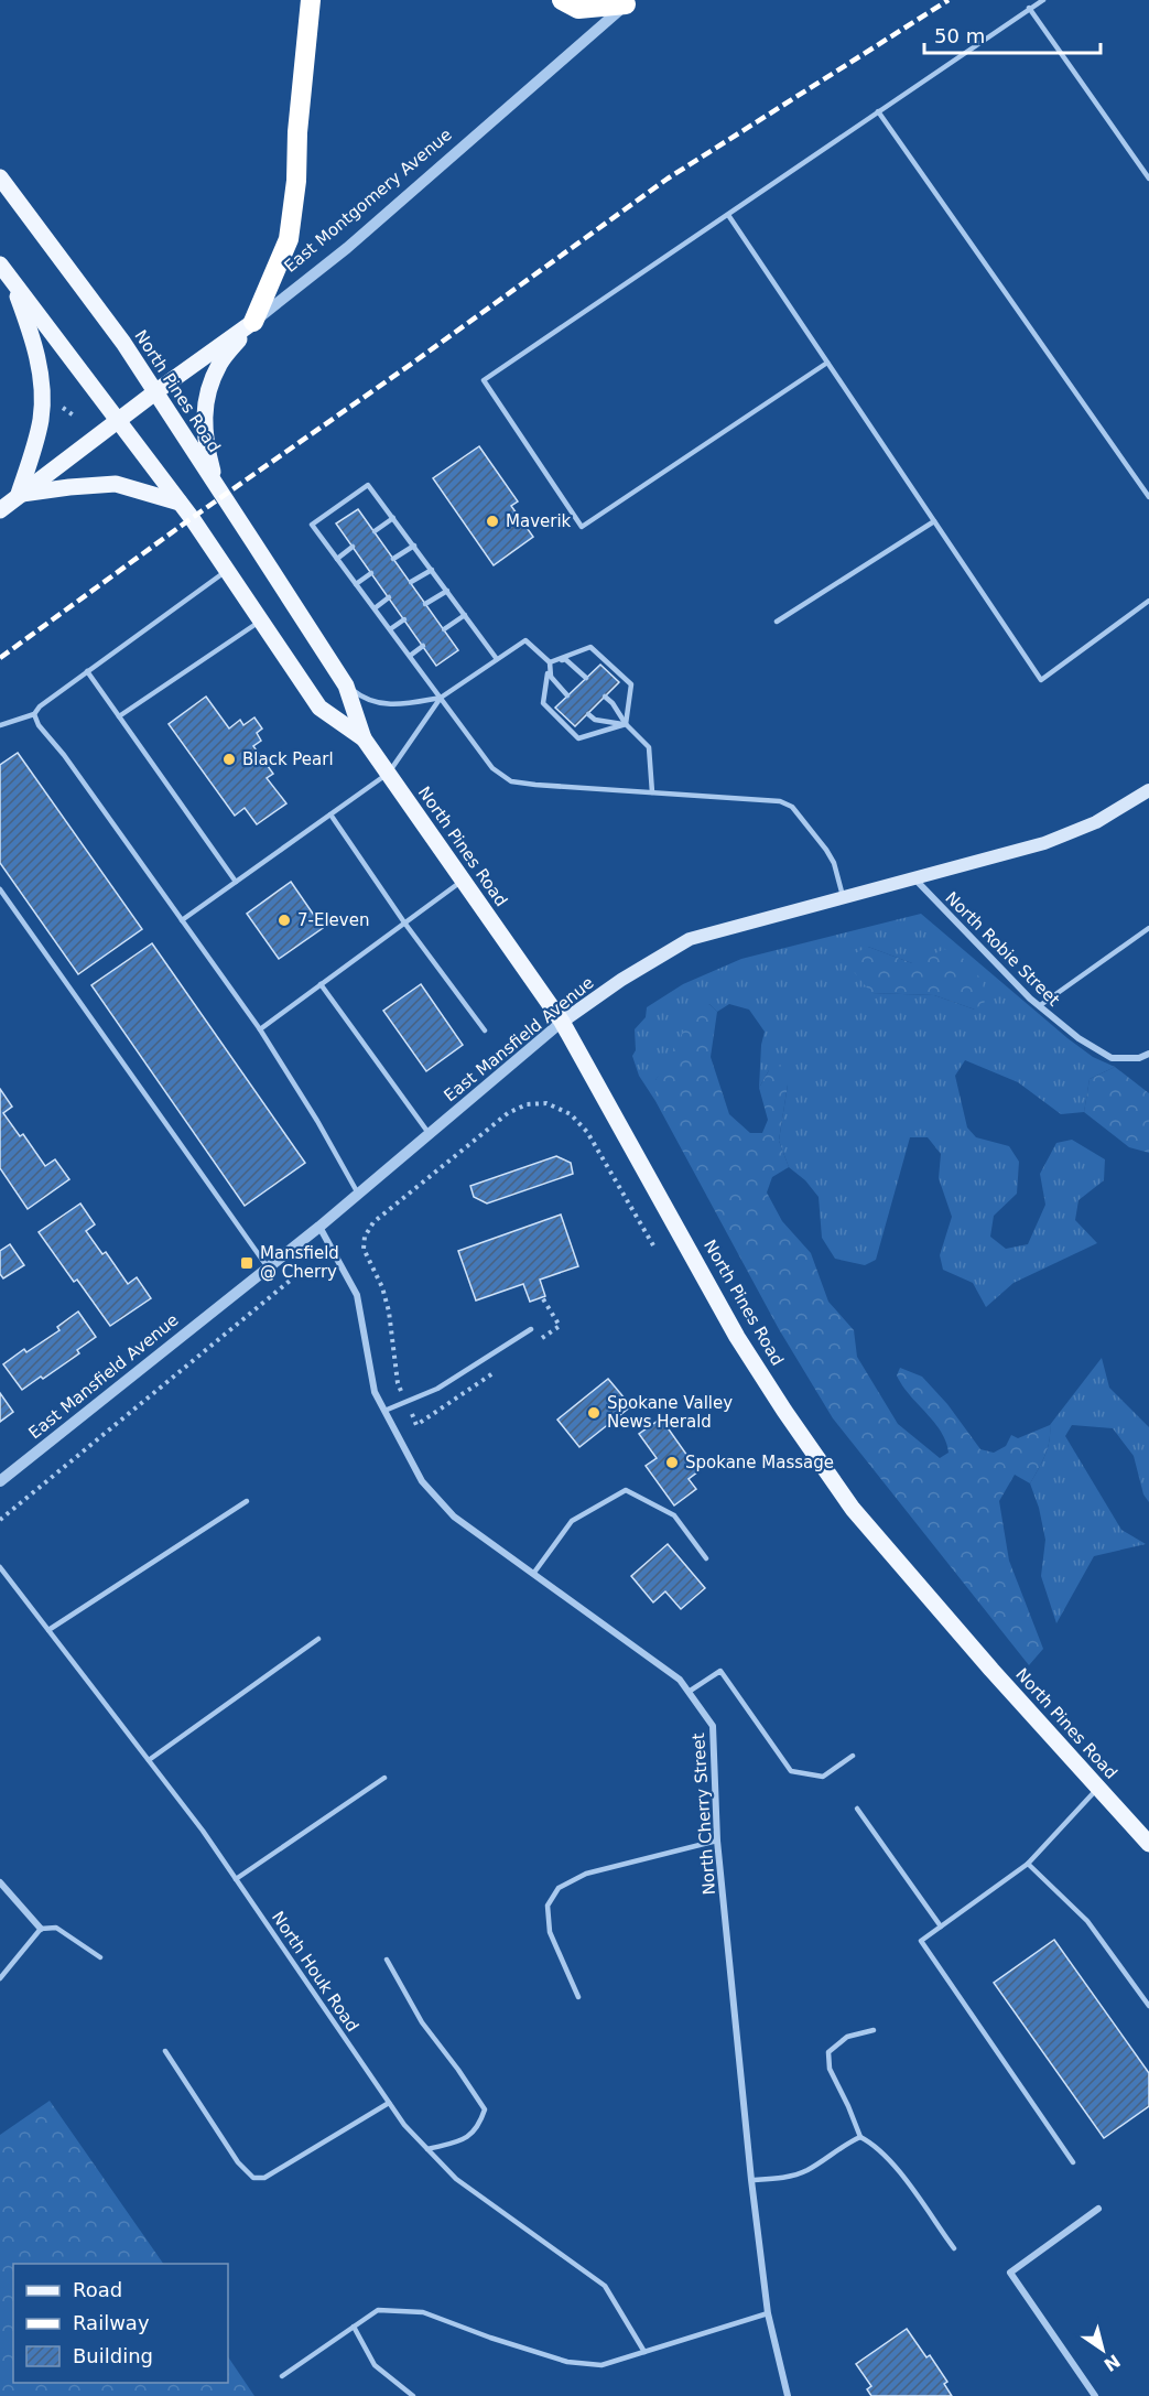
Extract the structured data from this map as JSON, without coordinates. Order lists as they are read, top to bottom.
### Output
{
  "streets": {
    "main road": ["East Montgomery Avenue", "North Pines Road", "East Mansfield Avenue"],
    "street": ["North Robie Street", "North Cherry Street"],
    "lane": ["North Houk Road"]
  },
  "crossings": [
    ["East Montgomery Avenue", "North Pines Road"],
    ["North Pines Road", "East Mansfield Avenue"],
    ["North Robie Street", "East Mansfield Avenue"],
    ["East Mansfield Avenue", "North Cherry Street"]
  ],
  "places": {
    "other": [
      "Maverik",
      "Black Pearl",
      "7-Eleven",
      "Spokane Valley News Herald",
      "Spokane Massage"
    ],
    "transit": ["Mansfield @ Cherry"]
  },
  "legend": ["Road", "Railway", "Building"],
  "scale_bar": "50 m",
  "north": "bottom right"
}
